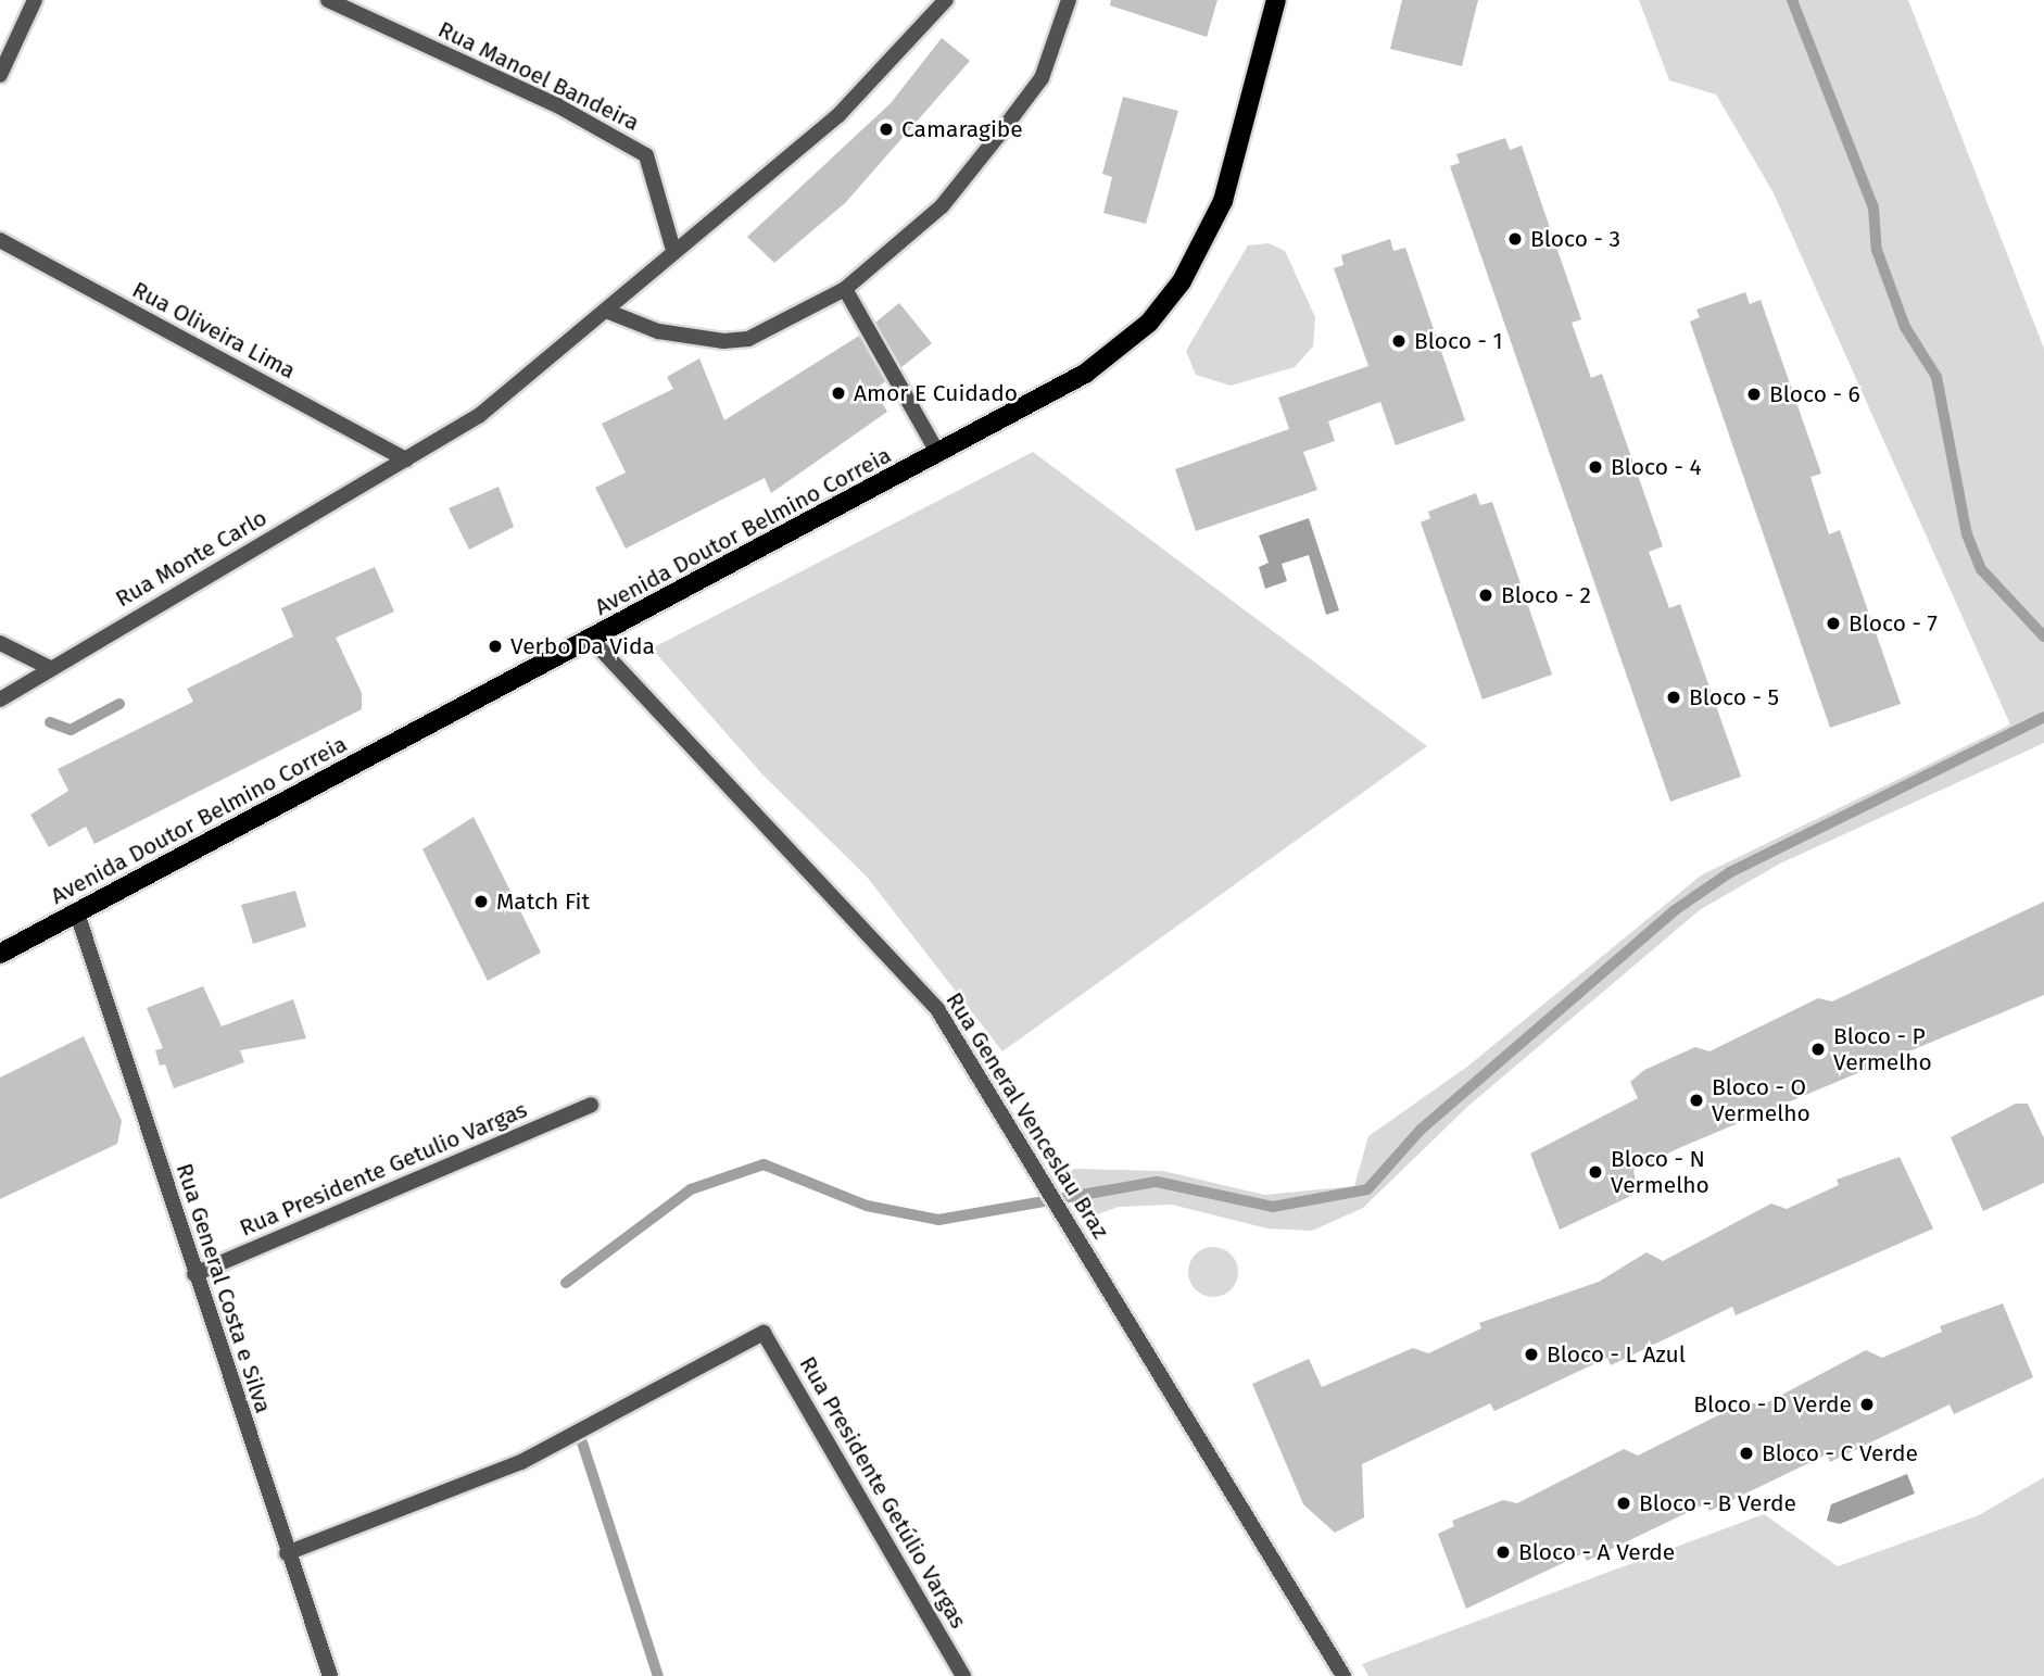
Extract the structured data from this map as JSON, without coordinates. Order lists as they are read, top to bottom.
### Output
{
  "streets": {
    "main road": ["Avenida Doutor Belmino Correia"],
    "street": [
      "Rua Manoel Bandeira",
      "Rua Oliveira Lima",
      "Rua Monte Carlo",
      "Rua General Venceslau Braz",
      "Rua Presidente Getulio Vargas",
      "Rua General Costa e Silva",
      "Rua Presidente Getúlio Vargas"
    ]
  },
  "crossings": [
    ["Rua Manoel Bandeira", "Rua Monte Carlo"],
    ["Rua Oliveira Lima", "Rua Monte Carlo"],
    ["Avenida Doutor Belmino Correia", "Rua General Venceslau Braz"],
    ["Avenida Doutor Belmino Correia", "Rua General Costa e Silva"],
    ["Rua Presidente Getulio Vargas", "Rua General Costa e Silva"],
    ["Rua General Costa e Silva", "Rua Presidente Getúlio Vargas"]
  ],
  "places": [
    "Camaragibe",
    "Bloco - 3",
    "Bloco - 1",
    "Amor E Cuidado",
    "Bloco - 6",
    "Bloco - 4",
    "Bloco - 2",
    "Bloco - 7",
    "Verbo Da Vida",
    "Bloco - 5",
    "Match Fit",
    "Bloco - P Vermelho",
    "Bloco - O Vermelho",
    "Bloco - N Vermelho",
    "Bloco - L Azul",
    "Bloco - D Verde",
    "Bloco - C Verde",
    "Bloco - B Verde",
    "Bloco - A Verde"
  ]
}
